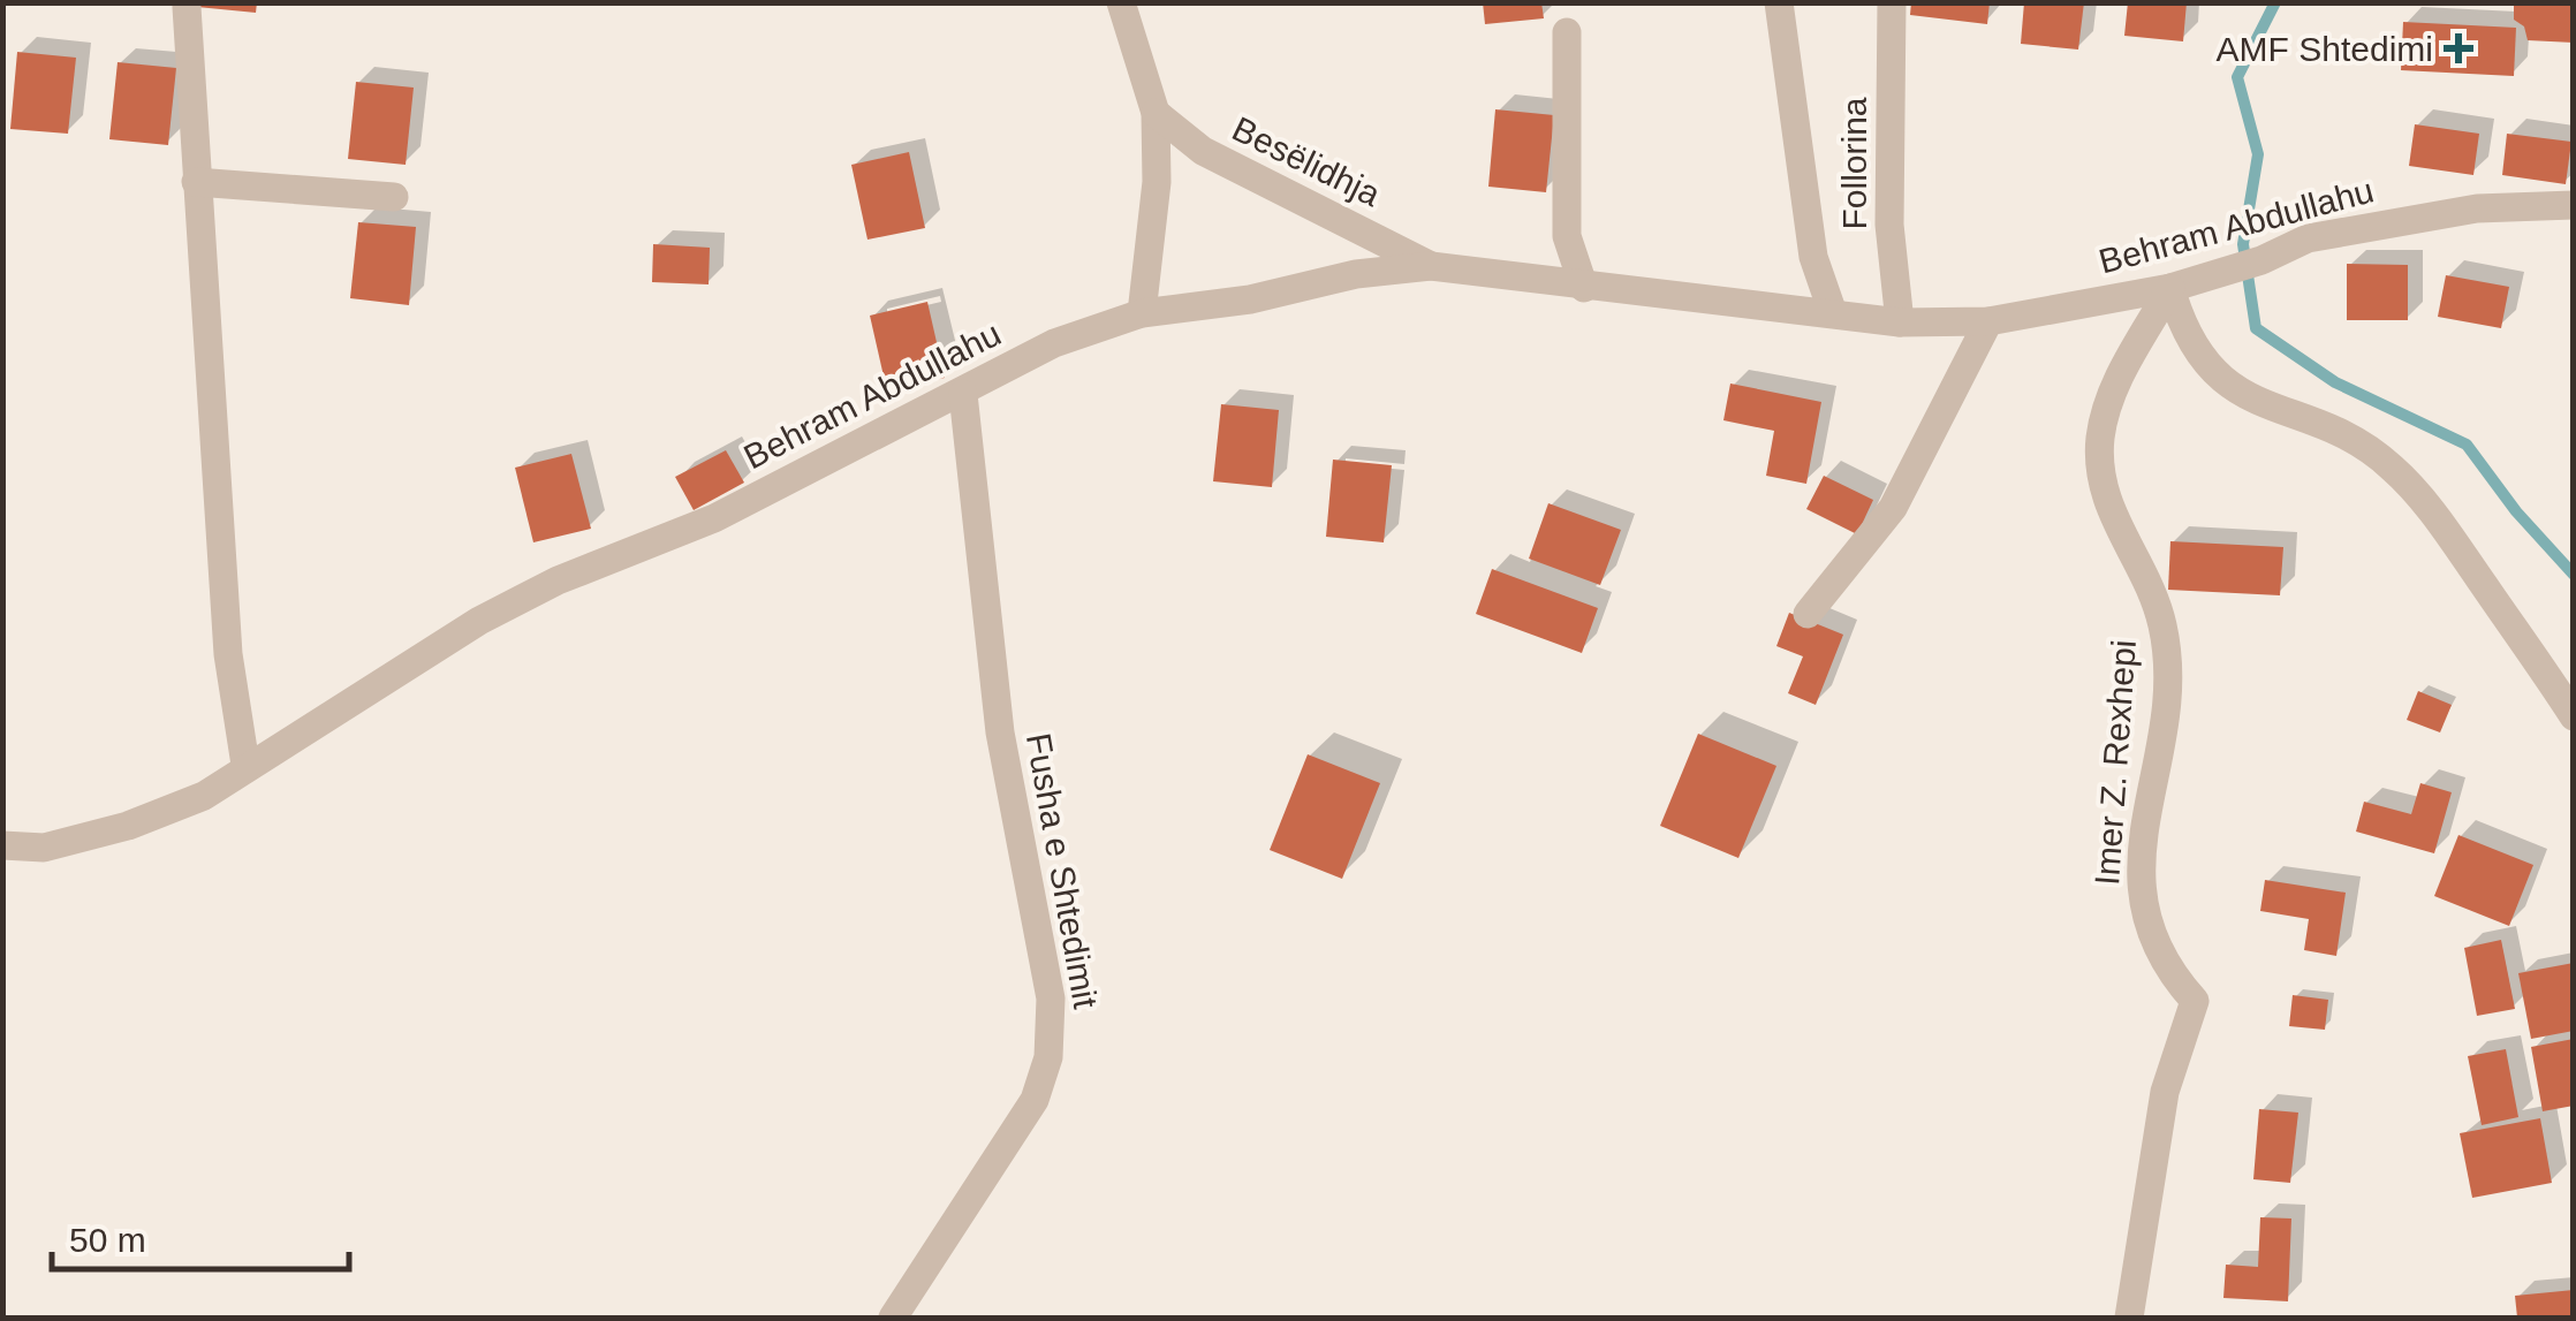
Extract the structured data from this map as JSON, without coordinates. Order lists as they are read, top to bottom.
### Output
{
  "streets": {
    "street": [
      "Besëlidhja",
      "Follorina",
      "Behram Abdullahu",
      "Imer Z. Rexhepi",
      "Fusha e Shtedimit"
    ]
  },
  "crossings": [
    ["Besëlidhja", "Behram Abdullahu"],
    ["Follorina", "Behram Abdullahu"],
    ["Behram Abdullahu", "Imer Z. Rexhepi"],
    ["Behram Abdullahu", "Fusha e Shtedimit"]
  ],
  "places": {
    "health": ["AMF Shtedimi"]
  },
  "scale_bar": "50 m"
}
